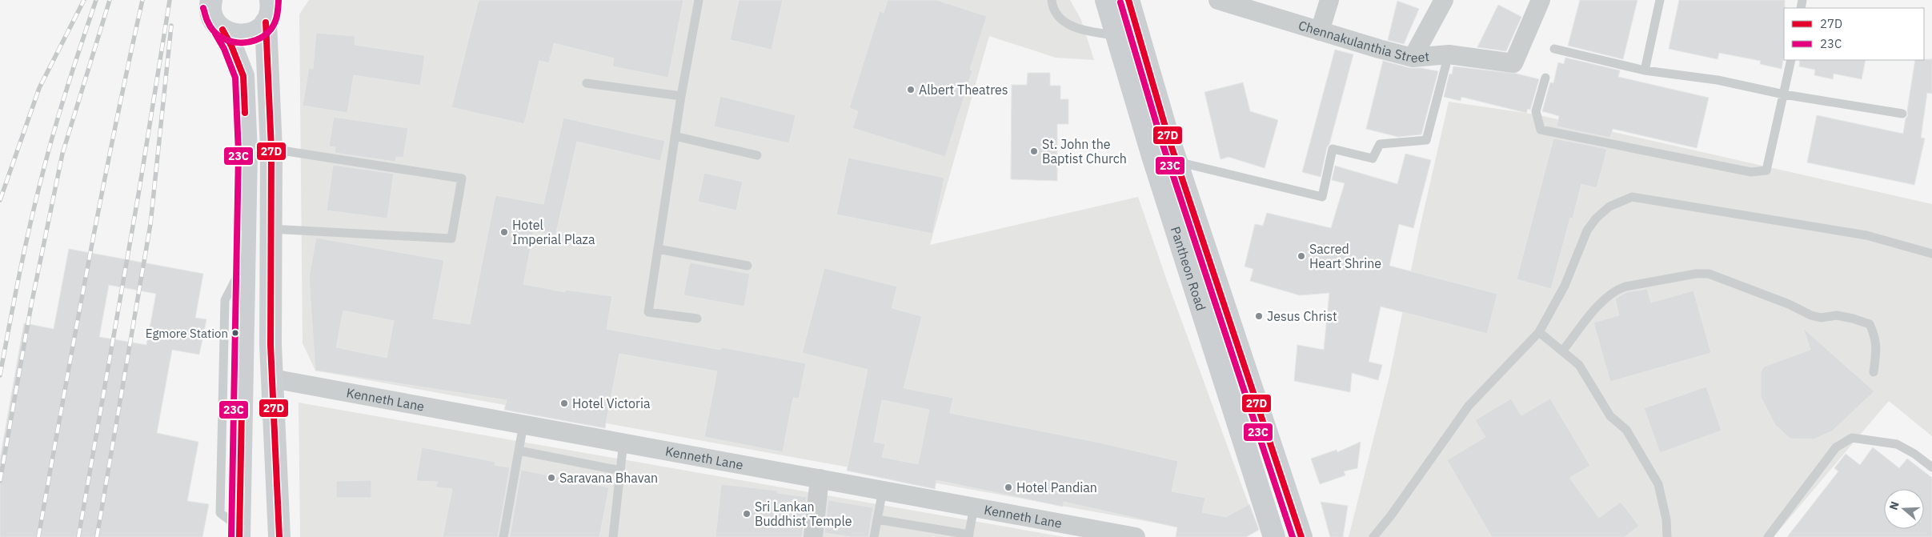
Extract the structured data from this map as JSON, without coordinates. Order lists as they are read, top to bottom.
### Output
{
  "streets": {
    "main road": ["Pantheon Road"],
    "street": ["Chennakulanthia Street", "Kenneth Lane"]
  },
  "places": [
    "Albert Theatres",
    "St. John the Baptist Church",
    "Hotel Imperial Plaza",
    "Sacred Heart Shrine",
    "Jesus Christ",
    "Egmore Station",
    "Hotel Victoria",
    "Saravana Bhavan",
    "Hotel Pandian",
    "Sri Lankan Buddhist Temple"
  ],
  "lines": ["transit line 27D", "transit line 23C"],
  "legend": ["27D", "23C"],
  "north": "left"
}
